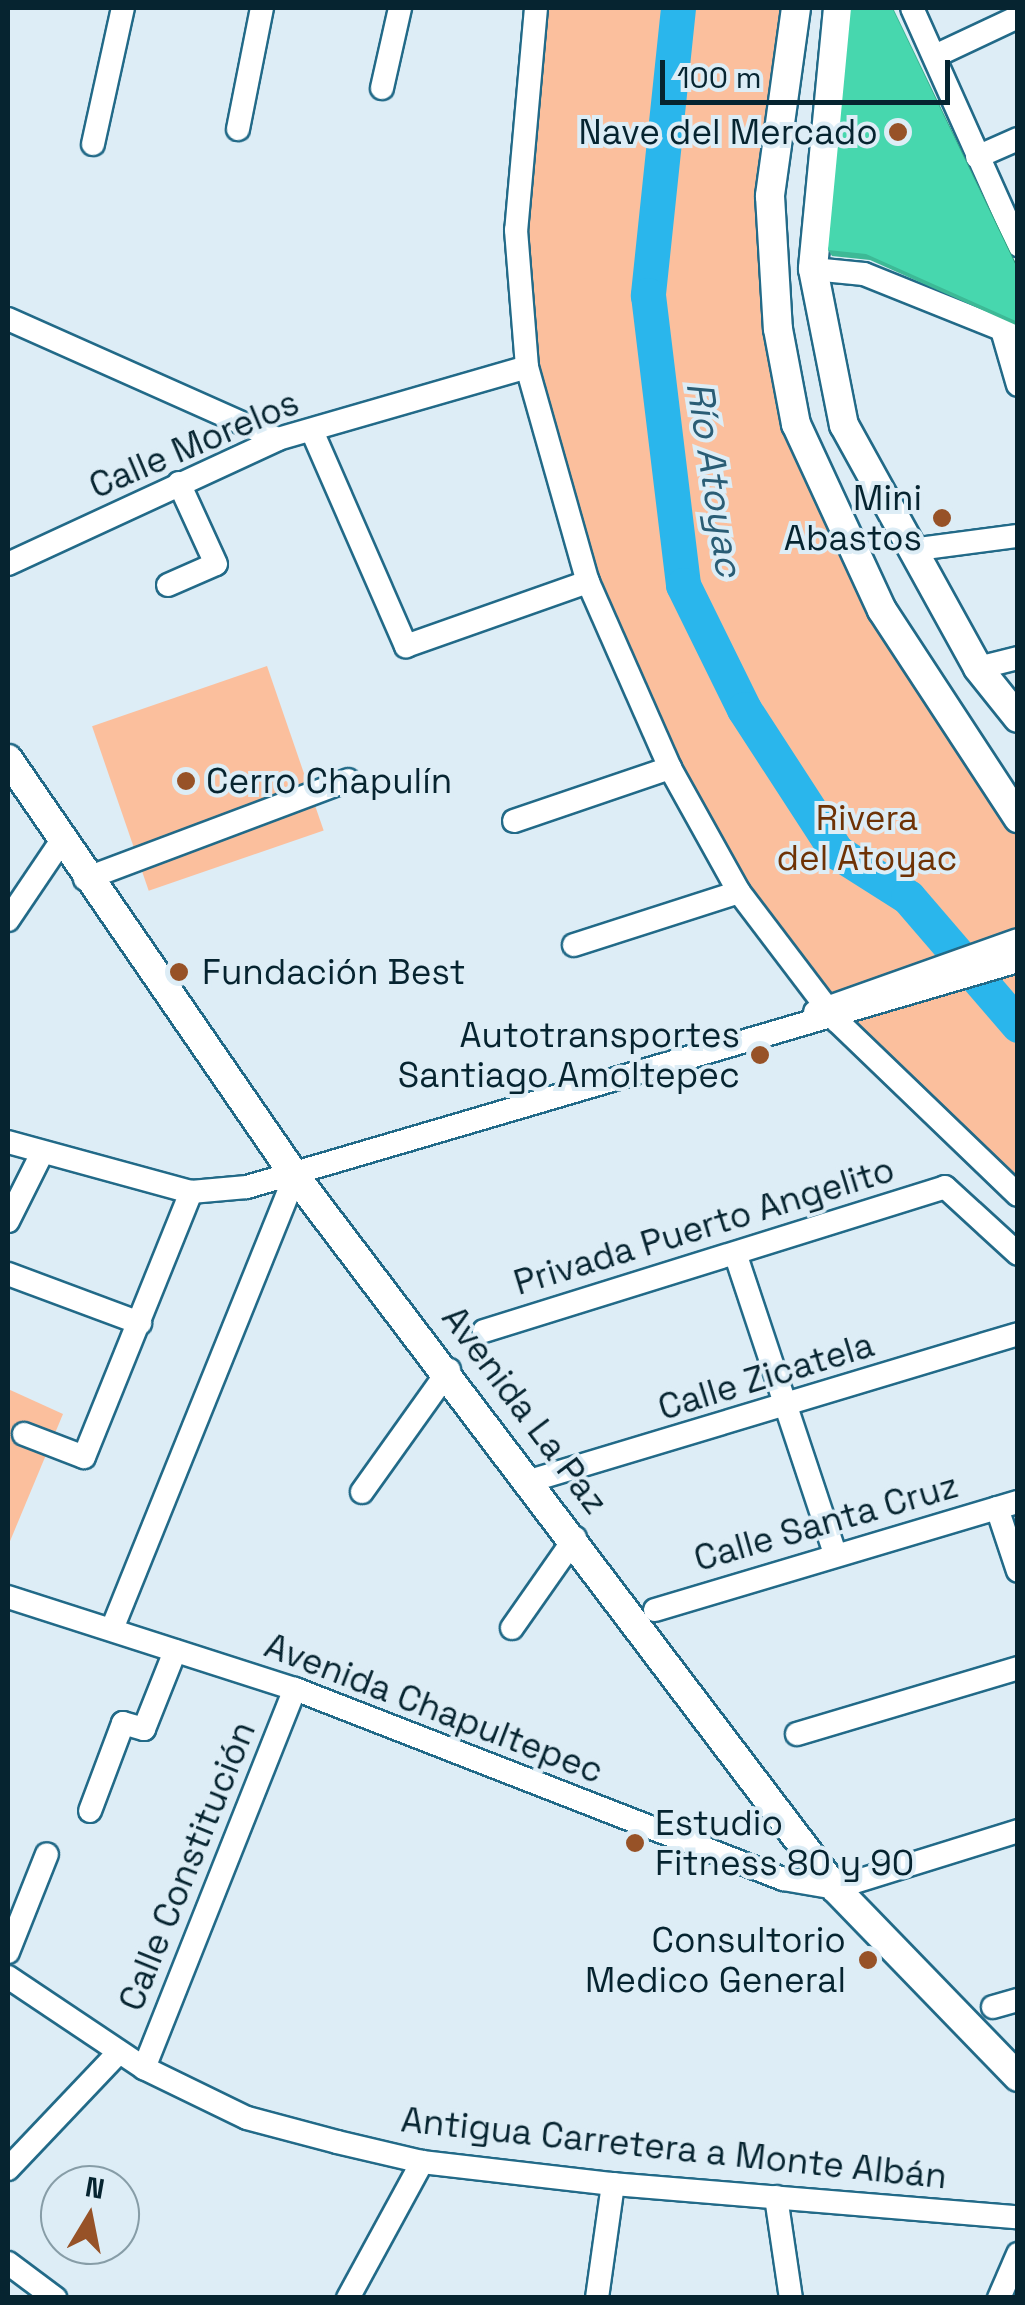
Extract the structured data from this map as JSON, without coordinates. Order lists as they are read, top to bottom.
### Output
{
  "streets": {
    "main road": ["Avenida La Paz"],
    "street": [
      "Calle Morelos",
      "Privada Puerto Angelito",
      "Calle Zicatela",
      "Calle Santa Cruz",
      "Avenida Chapultepec",
      "Calle Constitución",
      "Antigua Carretera a Monte Albán"
    ]
  },
  "crossings": [
    ["Calle Zicatela", "Avenida La Paz"],
    ["Avenida La Paz", "Avenida Chapultepec"],
    ["Avenida Chapultepec", "Calle Constitución"],
    ["Calle Constitución", "Antigua Carretera a Monte Albán"]
  ],
  "water": ["Río Atoyac"],
  "parks": ["Rivera del Atoyac"],
  "places": [
    "Nave del Mercado",
    "Mini Abastos",
    "Cerro Chapulín",
    "Fundación Best",
    "Autotransportes Santiago Amoltepec",
    "Estudio Fitness 80 y 90",
    "Consultorio Medico General"
  ],
  "scale_bar": "100 m",
  "north": "top"
}
